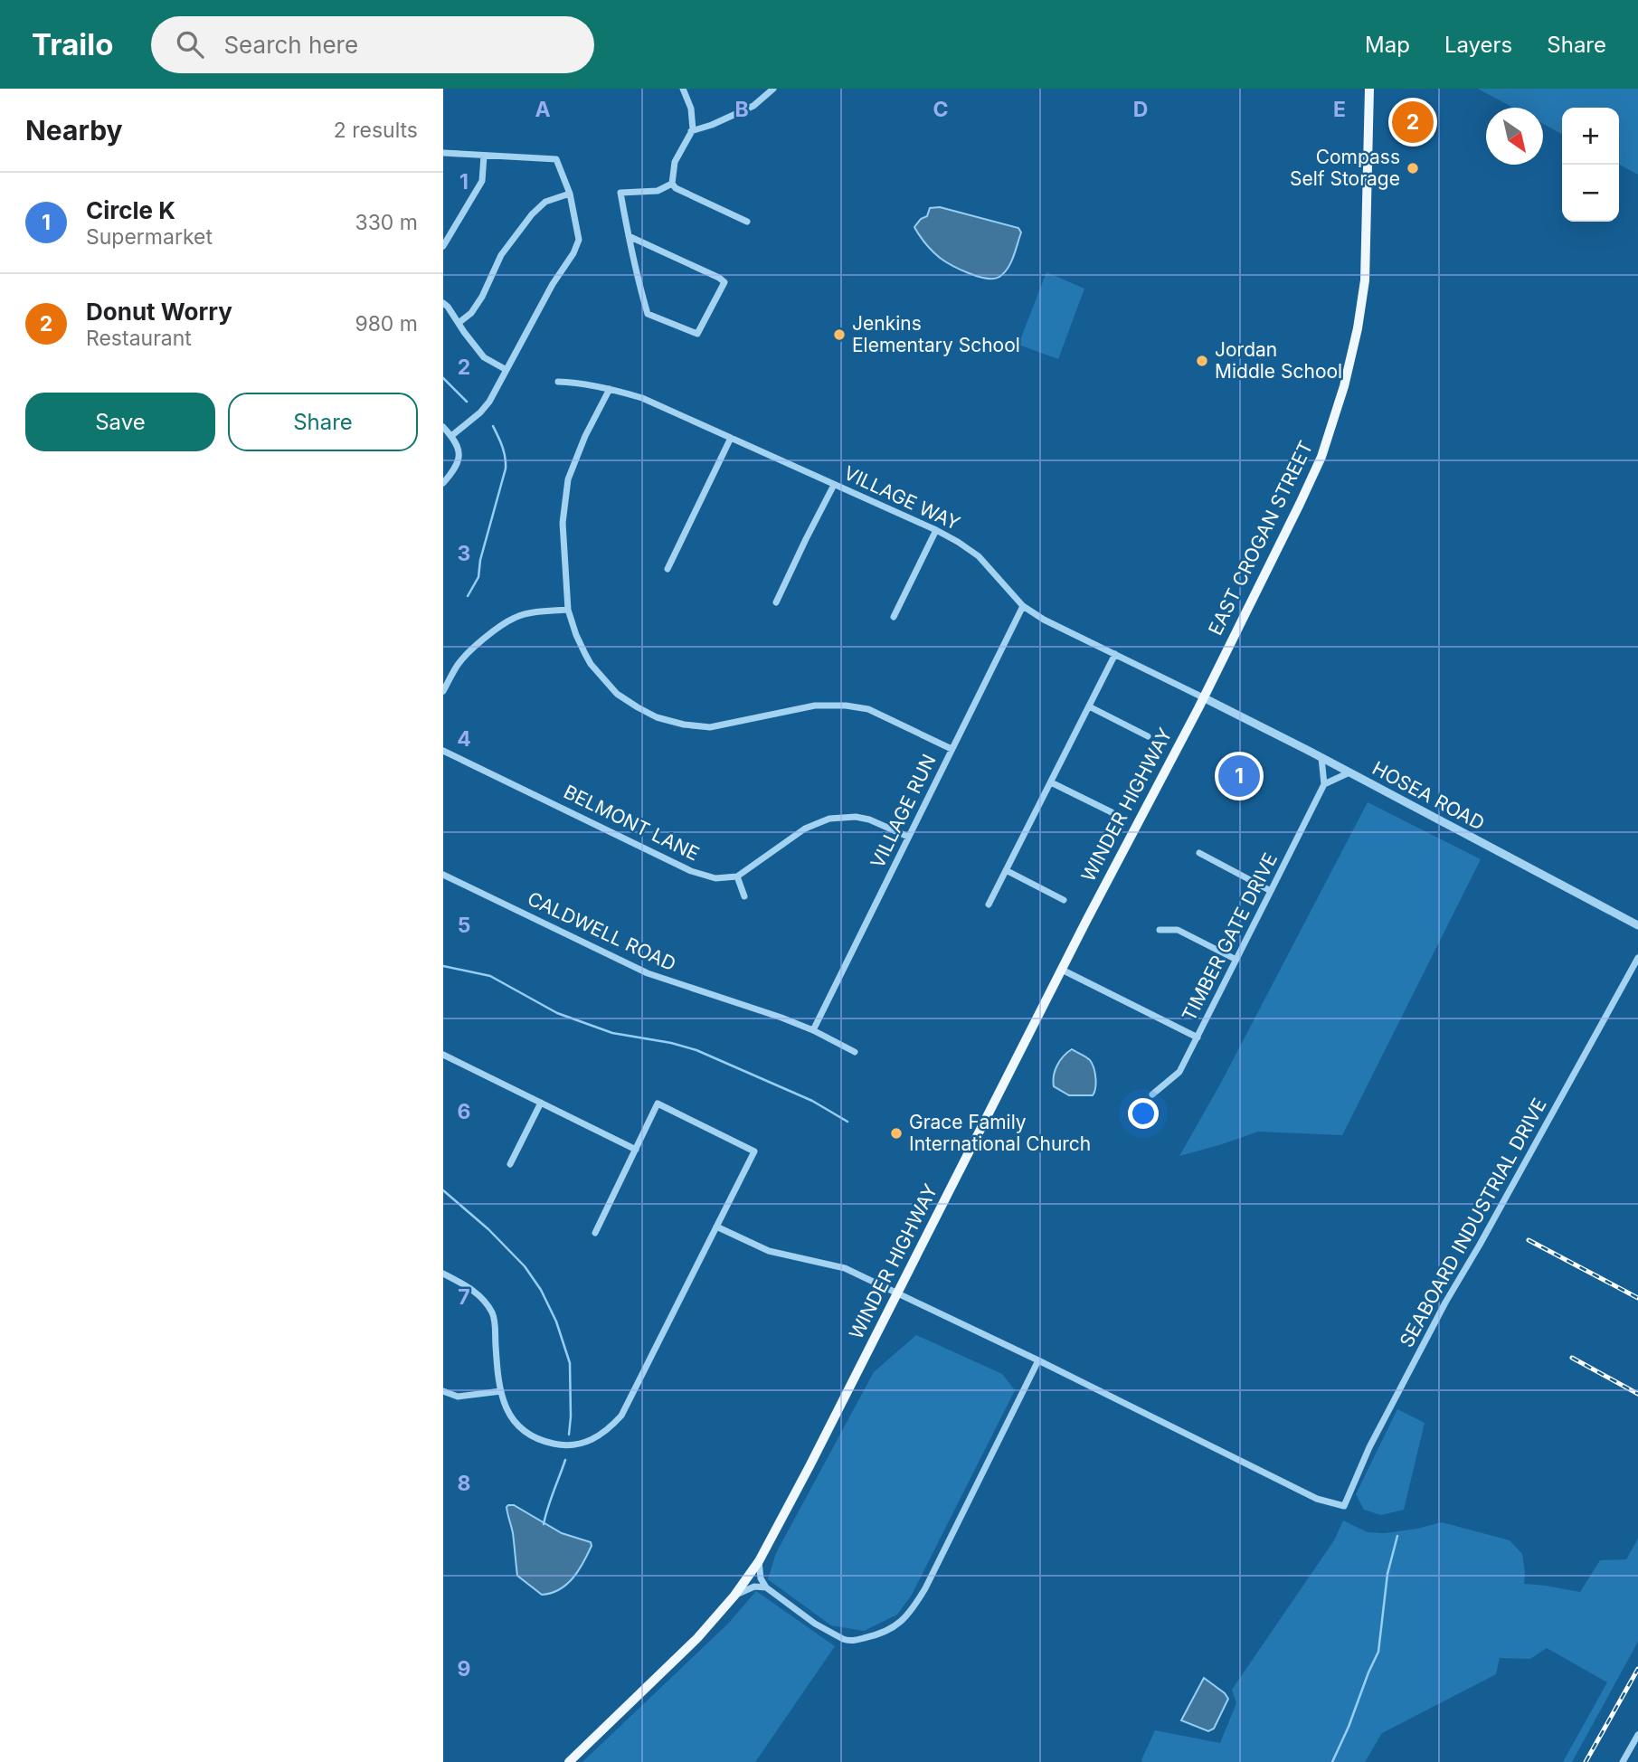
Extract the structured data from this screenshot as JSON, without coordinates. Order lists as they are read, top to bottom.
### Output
{
  "streets": {
    "main road": ["EAST CROGAN STREET", "WINDER HIGHWAY"],
    "street": [
      "VILLAGE WAY",
      "HOSEA ROAD",
      "VILLAGE RUN",
      "BELMONT LANE",
      "CALDWELL ROAD",
      "TIMBER GATE DRIVE",
      "SEABOARD INDUSTRIAL DRIVE"
    ]
  },
  "crossings": [
    ["VILLAGE WAY", "EAST CROGAN STREET"],
    ["VILLAGE WAY", "HOSEA ROAD"],
    ["VILLAGE WAY", "WINDER HIGHWAY"],
    ["VILLAGE WAY", "VILLAGE RUN"],
    ["EAST CROGAN STREET", "HOSEA ROAD"],
    ["EAST CROGAN STREET", "WINDER HIGHWAY"],
    ["HOSEA ROAD", "WINDER HIGHWAY"],
    ["VILLAGE RUN", "CALDWELL ROAD"]
  ],
  "places": [
    "Compass Self Storage",
    "Jenkins Elementary School",
    "Jordan Middle School",
    "Grace Family International Church"
  ],
  "north": "bottom right",
  "page": {
    "header": "Trailo",
    "search": "Search here",
    "nav": ["Map", "Layers", "Share"],
    "heading": ["Nearby", "2 results"],
    "pins": ["2", "1"],
    "map_buttons": ["+", "−"],
    "list": [
      {
        "mark": "1",
        "name": "Circle K",
        "note": "Supermarket",
        "value": "330 m"
      },
      {
        "mark": "2",
        "name": "Donut Worry",
        "note": "Restaurant",
        "value": "980 m"
      }
    ],
    "buttons": ["Save", "Share"]
  },
  "grid": {
    "columns": [
      "A",
      "B",
      "C",
      "D",
      "E"
    ],
    "rows": [
      "1",
      "2",
      "3",
      "4",
      "5",
      "6",
      "7",
      "8",
      "9"
    ]
  }
}
